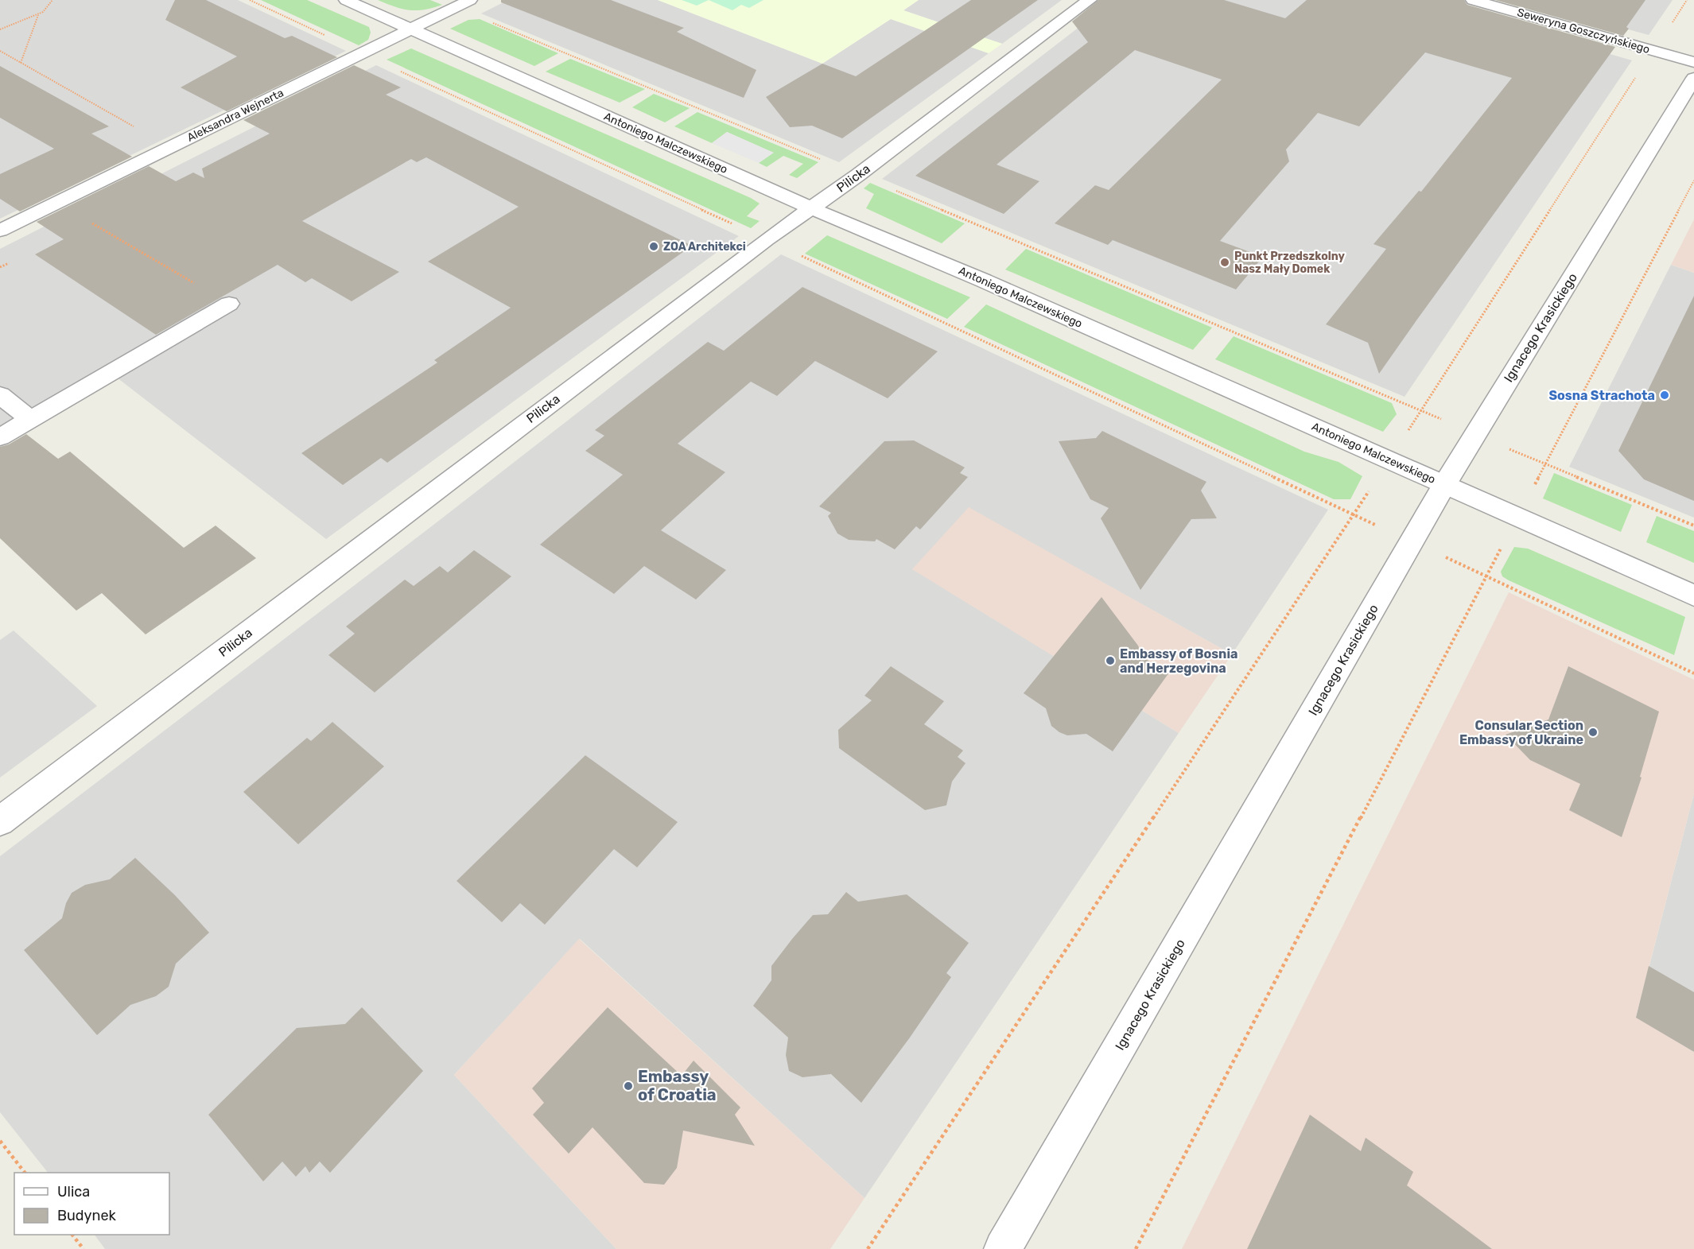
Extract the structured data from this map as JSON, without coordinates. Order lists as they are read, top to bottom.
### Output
{
  "streets": {
    "street": [
      "Seweryna Goszczyńskiego",
      "Aleksandra Wejnerta",
      "Antoniego Malczewskiego",
      "Pilicka",
      "Ignacego Krasickiego"
    ]
  },
  "crossings": [
    ["Aleksandra Wejnerta", "Antoniego Malczewskiego"],
    ["Antoniego Malczewskiego", "Pilicka"],
    ["Antoniego Malczewskiego", "Ignacego Krasickiego"]
  ],
  "places": [
    "ZOA Architekci",
    "Punkt Przedszkolny Nasz Mały Domek",
    "Sosna Strachota",
    "Embassy of Bosnia and Herzegovina",
    "Consular Section Embassy of Ukraine",
    "Embassy of Croatia"
  ],
  "legend": ["Ulica", "Budynek"]
}
